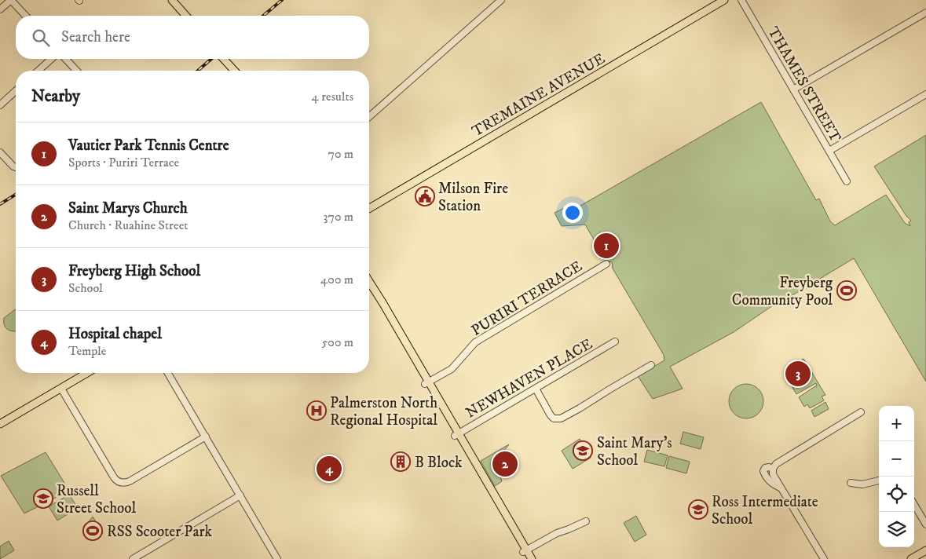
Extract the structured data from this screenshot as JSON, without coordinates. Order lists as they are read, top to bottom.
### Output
{
  "streets": {
    "main road": ["TREMAINE AVENUE"],
    "street": ["THAMES STREET", "PURIRI TERRACE", "NEWHAVEN PLACE"]
  },
  "places": {
    "public building": ["Milson Fire Station"],
    "sports": ["Freyberg Community Pool", "RSS Scooter Park"],
    "hospital": ["Palmerston North Regional Hospital"],
    "school or university": ["Saint Mary's School", "Russell Street School", "Ross Intermediate School"],
    "building": ["B Block"]
  },
  "page": {
    "search": "Search here",
    "heading": ["Nearby", "4 results"],
    "list": [
      {
        "mark": "1",
        "name": "Vautier Park Tennis Centre",
        "note": "Sports · Puriri Terrace",
        "value": "70 m"
      },
      {
        "mark": "2",
        "name": "Saint Marys Church",
        "note": "Church · Ruahine Street",
        "value": "370 m"
      },
      {
        "mark": "3",
        "name": "Freyberg High School",
        "note": "School",
        "value": "400 m"
      },
      {
        "mark": "4",
        "name": "Hospital chapel",
        "note": "Temple",
        "value": "500 m"
      }
    ],
    "pins": [
      "1",
      "3",
      "2",
      "4"
    ],
    "map_buttons": ["+", "−"]
  }
}
